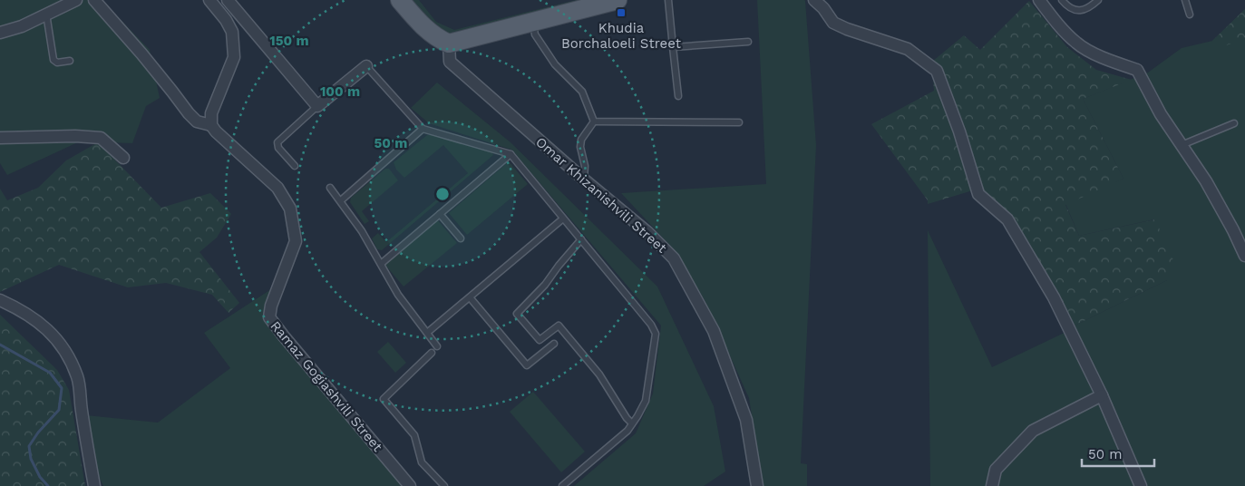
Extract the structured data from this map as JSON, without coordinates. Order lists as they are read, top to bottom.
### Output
{
  "streets": {
    "street": ["Omar Khizanishvili Street", "Ramaz Gogiashvili Street"]
  },
  "places": {
    "transit": ["Khudia Borchaloeli Street"]
  },
  "scale_bar": "50 m",
  "rings": ["150 m", "100 m", "50 m"]
}
